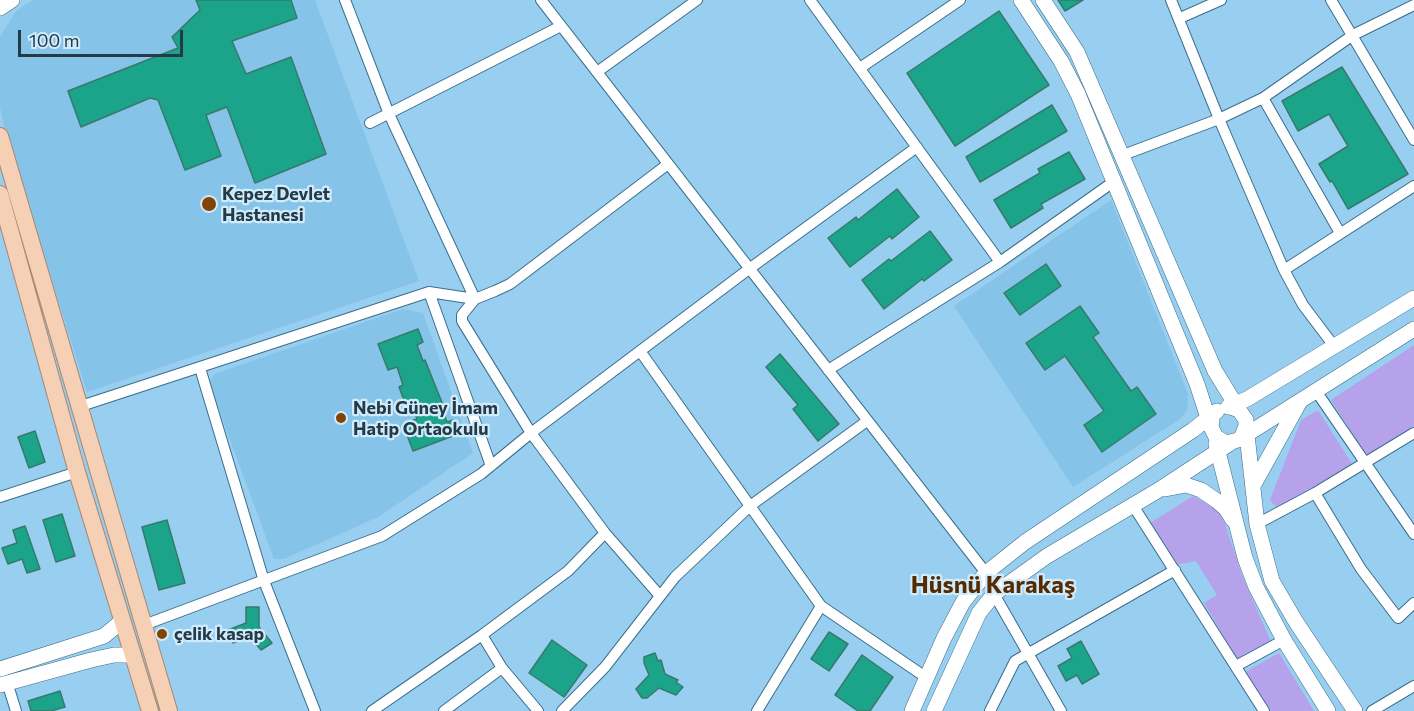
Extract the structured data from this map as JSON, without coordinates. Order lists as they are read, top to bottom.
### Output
{
  "districts": ["Hüsnü Karakaş"],
  "places": ["Kepez Devlet Hastanesi", "Nebi Güney İmam Hatip Ortaokulu", "çelik kasap"],
  "scale_bar": "100 m"
}
